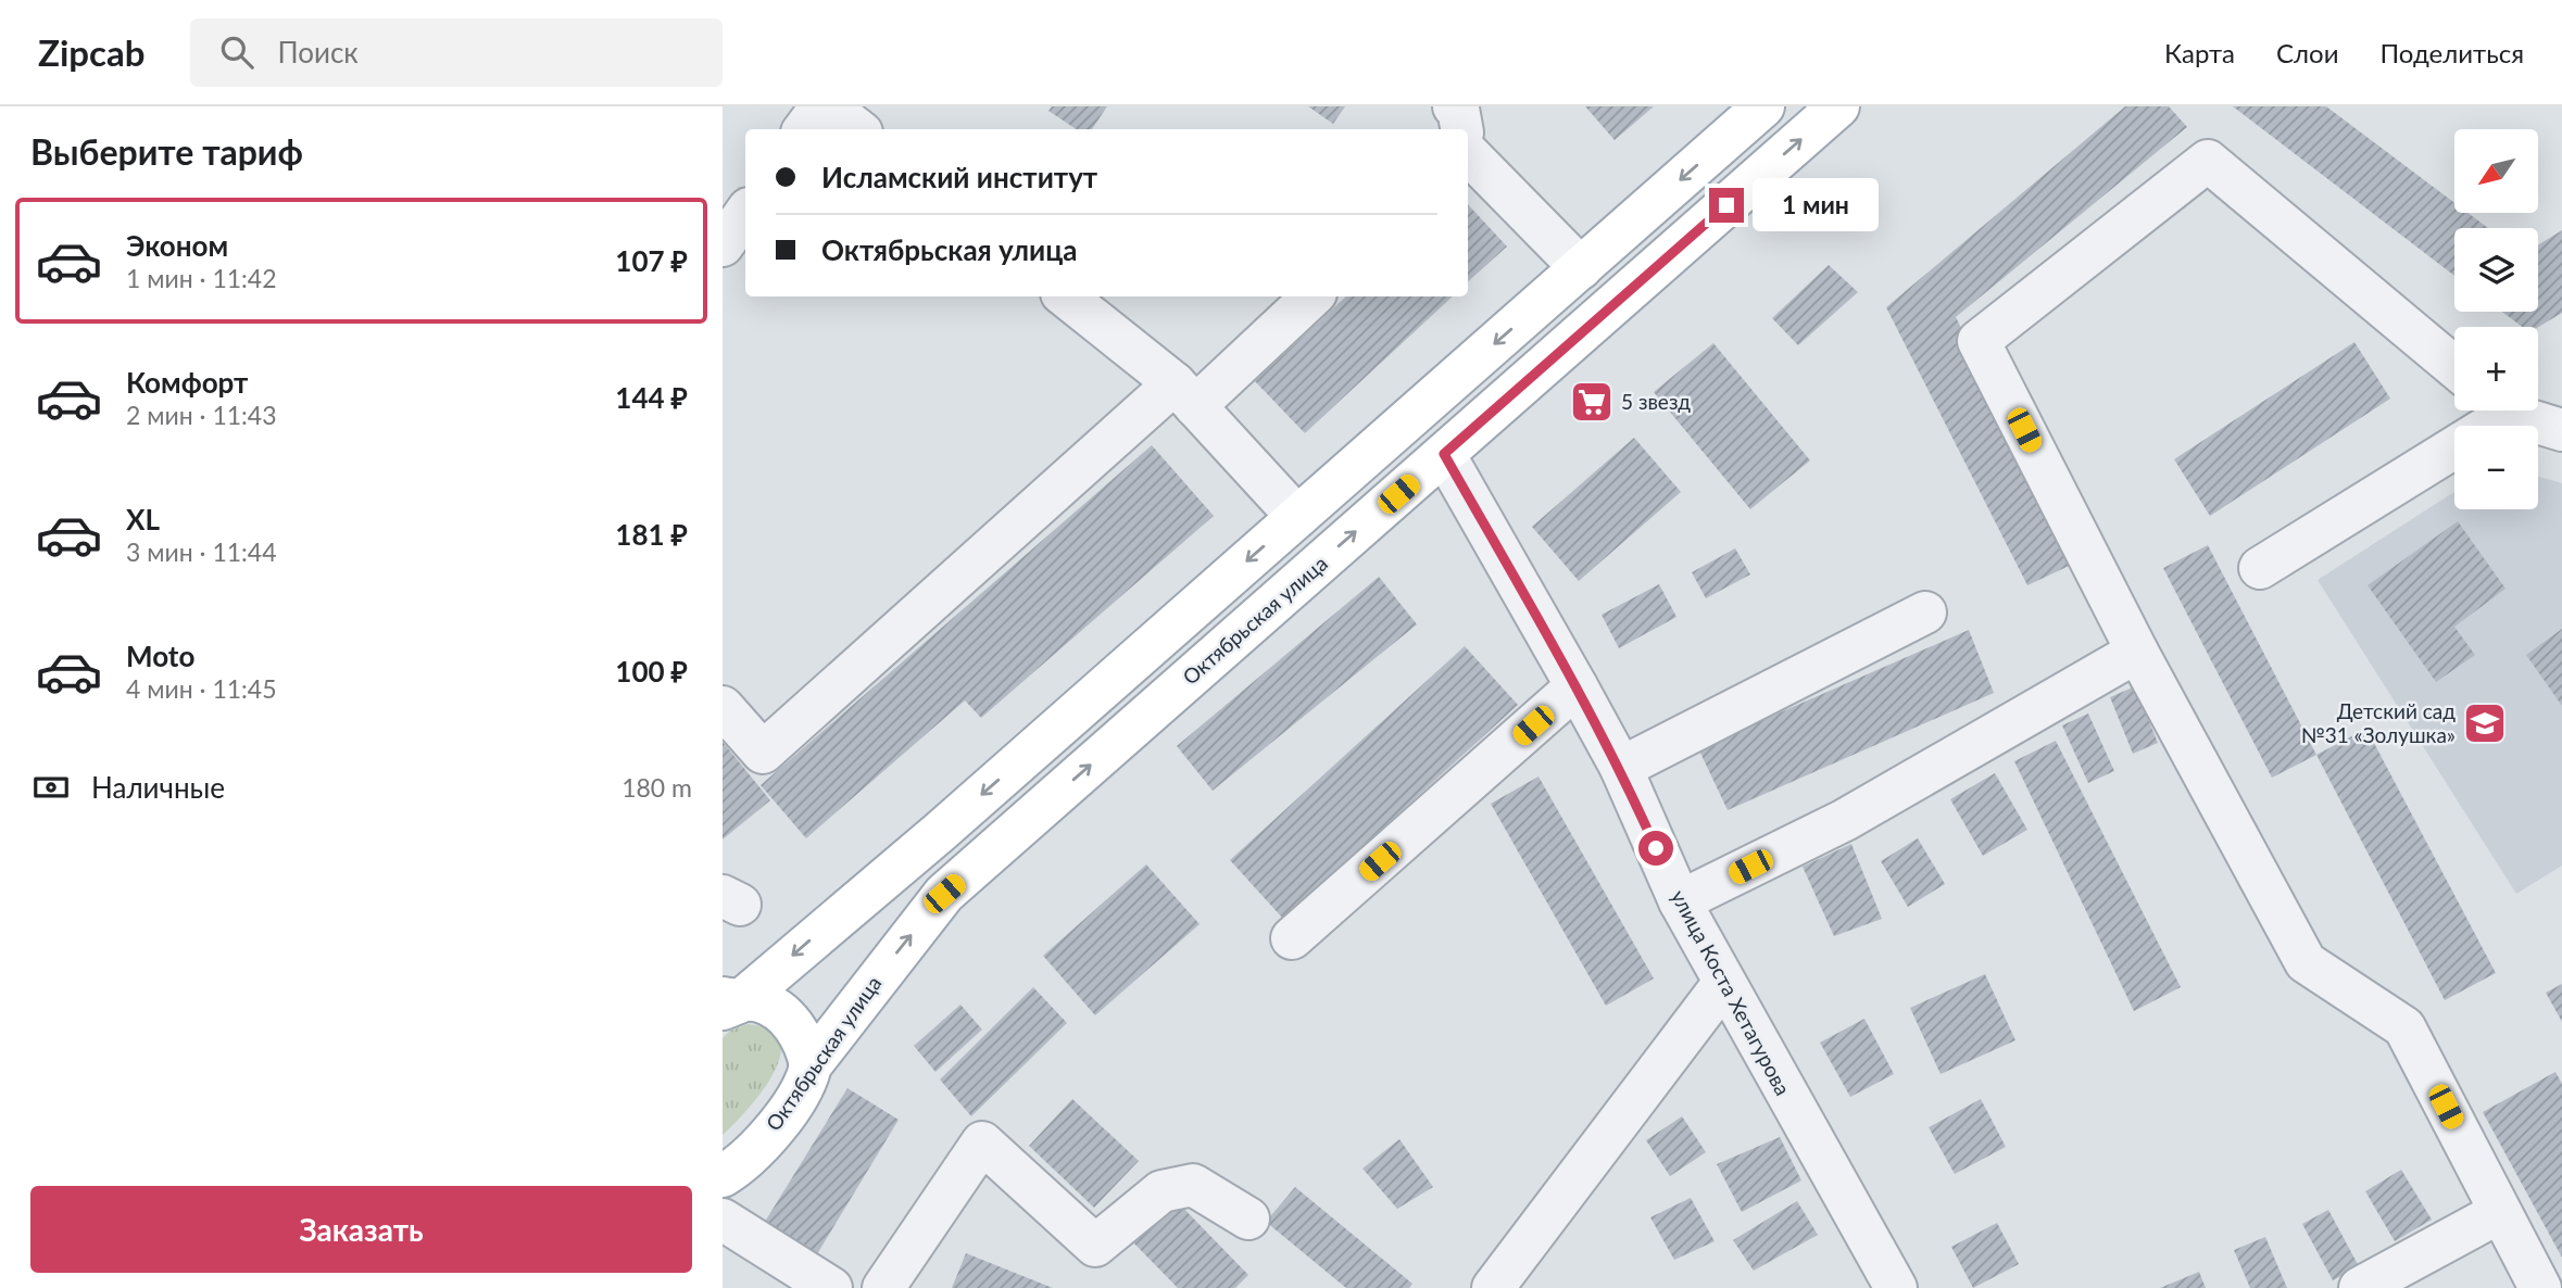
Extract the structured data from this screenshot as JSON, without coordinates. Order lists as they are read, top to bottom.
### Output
{
  "streets": {
    "main road": ["Октябрьская улица"],
    "street": ["улица Коста Хетагурова"]
  },
  "crossings": [
    ["Октябрьская улица", "улица Коста Хетагурова"]
  ],
  "places": {
    "supermarket": ["5 звезд"],
    "school or university": ["Детский сад №31 «Золушка»"]
  },
  "north": "bottom left",
  "page": {
    "header": "Zipcab",
    "search": "Поиск",
    "nav": ["Карта", "Слои", "Поделиться"],
    "heading": "Выберите тариф",
    "map_buttons": ["+", "−"],
    "banner": ["Исламский институт", "Октябрьская улица"],
    "bubble": "1 мин",
    "list": [
      {
        "name": "Эконом",
        "note": "1 мин · 11:42",
        "value": "107 ₽"
      },
      {
        "name": "Комфорт",
        "note": "2 мин · 11:43",
        "value": "144 ₽"
      },
      {
        "name": "XL",
        "note": "3 мин · 11:44",
        "value": "181 ₽"
      },
      {
        "name": "Moto",
        "note": "4 мин · 11:45",
        "value": "100 ₽"
      }
    ],
    "pay": ["Наличные", "180 m"],
    "buttons": "Заказать"
  }
}
